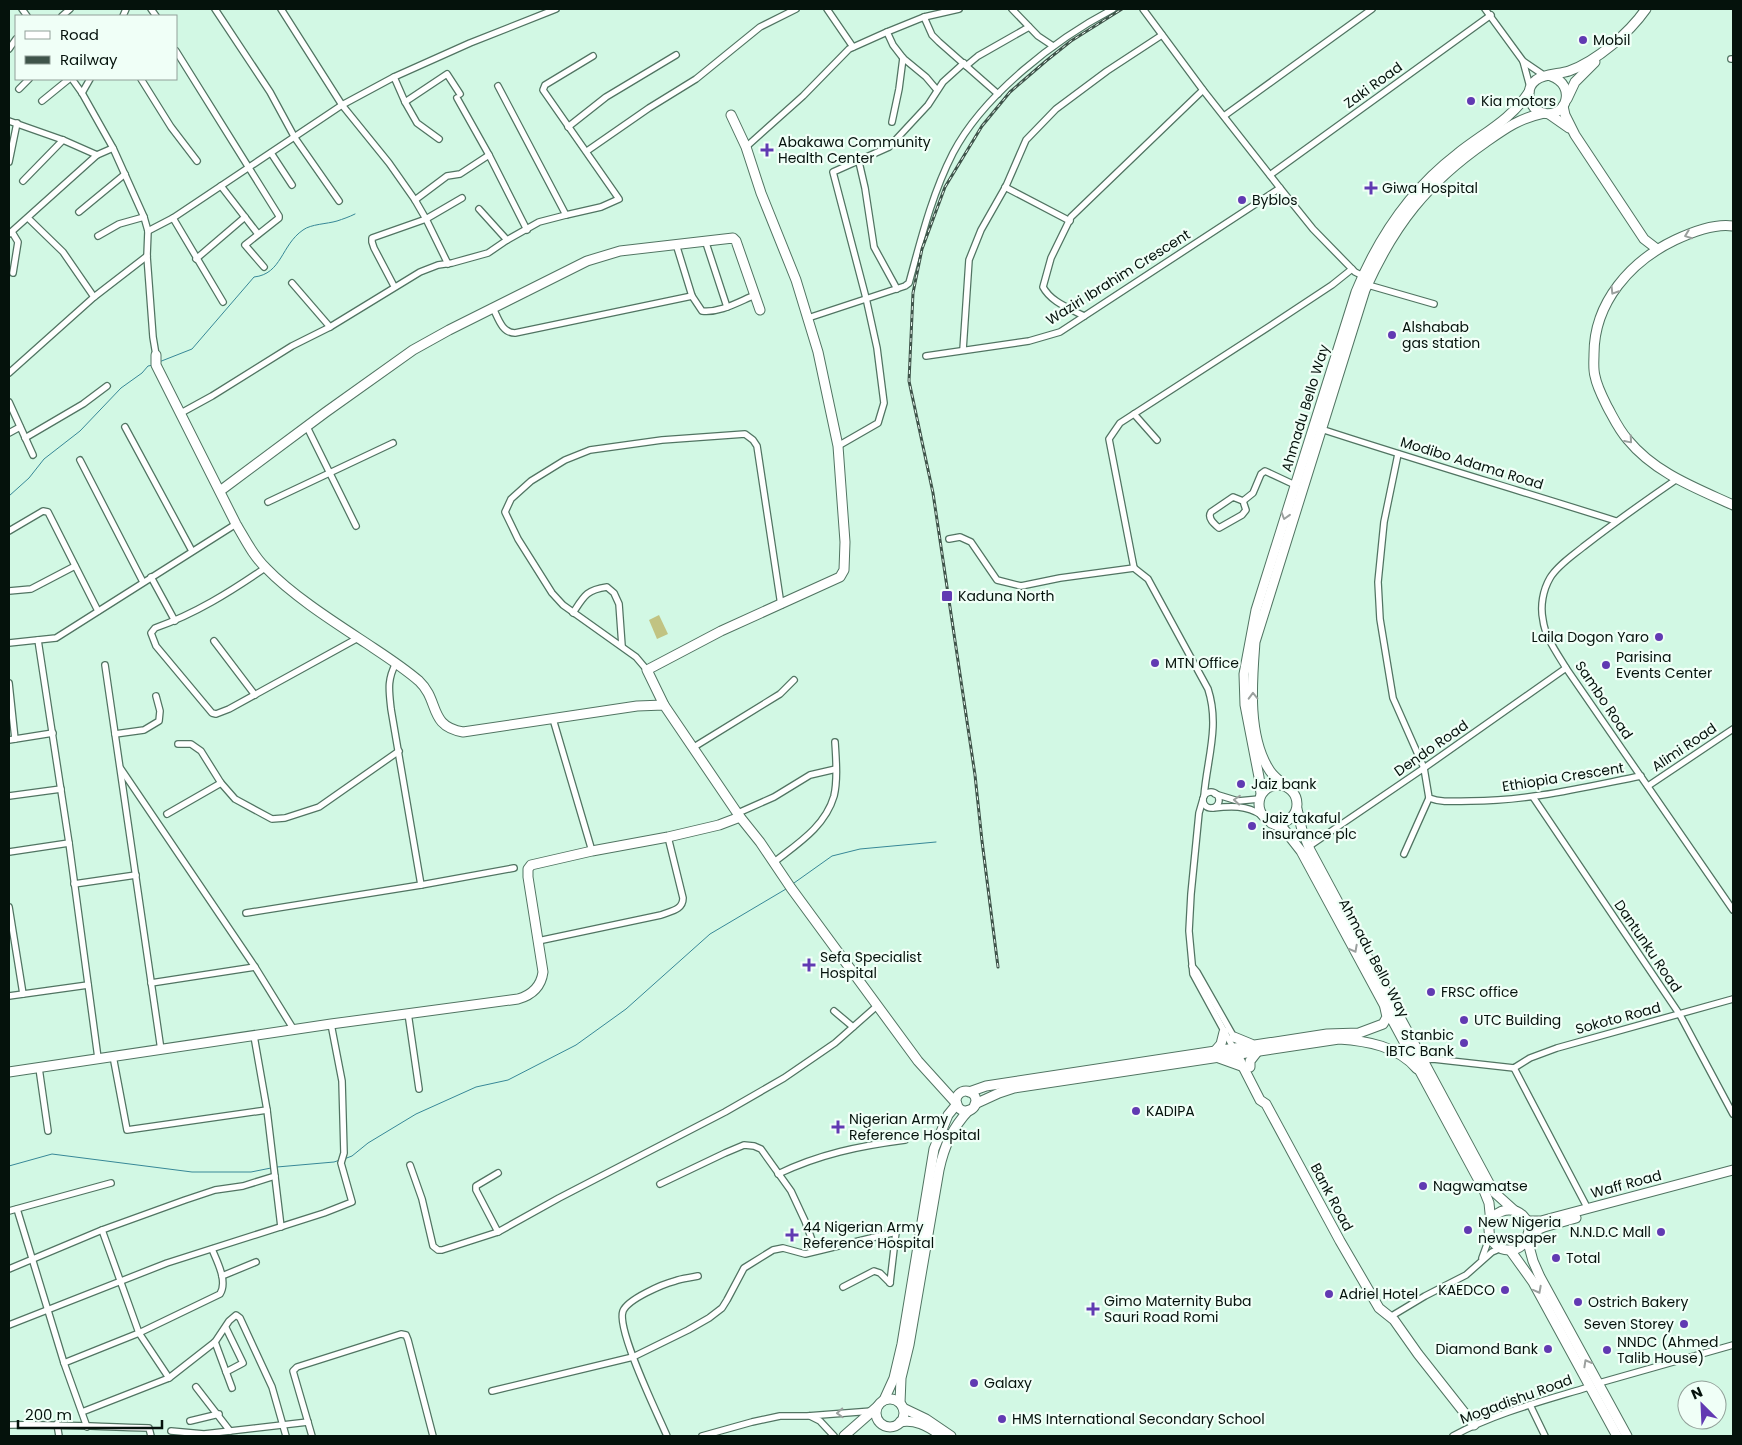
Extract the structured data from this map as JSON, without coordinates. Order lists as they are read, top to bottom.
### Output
{
  "streets": {
    "street": [
      "Zaki Road",
      "Waziri Ibrahim Crescent",
      "Ahmadu Bello Way",
      "Modibo Adama Road",
      "Sambo Road",
      "Alimi Road",
      "Dendo Road",
      "Ethiopia Crescent",
      "Dantunku Road",
      "Sokoto Road",
      "Waff Road",
      "Bank Road",
      "Mogadishu Road"
    ]
  },
  "crossings": [
    ["Ahmadu Bello Way", "Modibo Adama Road"],
    ["Ahmadu Bello Way", "Dendo Road"],
    ["Ahmadu Bello Way", "Waff Road"],
    ["Modibo Adama Road", "Sambo Road"],
    ["Sambo Road", "Alimi Road"],
    ["Sambo Road", "Dendo Road"],
    ["Sambo Road", "Ethiopia Crescent"],
    ["Ethiopia Crescent", "Dantunku Road"],
    ["Dantunku Road", "Sokoto Road"],
    ["Bank Road", "Mogadishu Road"]
  ],
  "places": {
    "other": [
      "Mobil",
      "Kia motors",
      "Byblos",
      "Alshabab gas station",
      "Laila Dogon Yaro",
      "MTN Office",
      "Parisina Events Center",
      "Jaiz bank",
      "Jaiz takaful insurance plc",
      "FRSC office",
      "UTC Building",
      "Stanbic IBTC Bank",
      "KADIPA",
      "Nagwamatse",
      "New Nigeria newspaper",
      "N.N.D.C Mall",
      "Total",
      "KAEDCO",
      "Adriel Hotel",
      "Ostrich Bakery",
      "Seven Storey",
      "Diamond Bank",
      "NNDC (Ahmed Talib House)",
      "Galaxy",
      "HMS International Secondary School"
    ],
    "health": [
      "Abakawa Community Health Center",
      "Giwa Hospital",
      "Sefa Specialist Hospital",
      "Nigerian Army Reference Hospital",
      "44 Nigerian Army Reference Hospital",
      "Gimo Maternity Buba Sauri Road Romi"
    ],
    "transit": ["Kaduna North"]
  },
  "legend": ["Road", "Railway"],
  "scale_bar": "200 m",
  "north": "top left"
}
